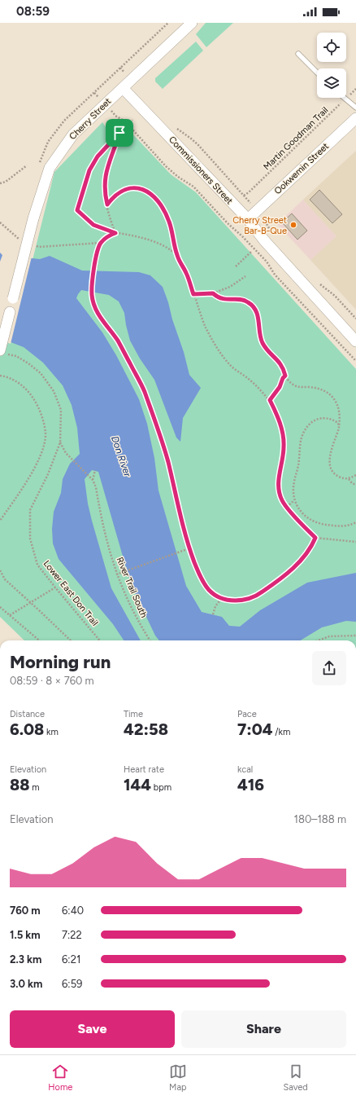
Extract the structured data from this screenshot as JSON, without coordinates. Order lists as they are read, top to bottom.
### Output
{
  "streets": {
    "street": ["Cherry Street", "Ookwemin Street", "Commissioners Street"],
    "path": ["Martin Goodman Trail", "River Trail South", "Lower East Don Trail"]
  },
  "crossings": [
    ["Cherry Street", "Commissioners Street"],
    ["Ookwemin Street", "Commissioners Street"],
    ["River Trail South", "Lower East Don Trail"]
  ],
  "water": ["Don River"],
  "places": ["Cherry Street Bar-B-Que"],
  "page": {
    "status": "08:59",
    "heading": ["Morning run", "08:59 · 8 × 760 m"],
    "stats": [
      ["Distance", "6.08 km"],
      ["Time", "42:58"],
      ["Pace", "7:04 /km"],
      ["Elevation", "88 m"],
      ["Heart rate", "144 bpm"],
      ["kcal", "416"]
    ],
    "chart": ["Elevation", "180–188 m"],
    "list": [
      {
        "name": "760 m",
        "note": "6:40"
      },
      {
        "name": "1.5 km",
        "note": "7:22"
      },
      {
        "name": "2.3 km",
        "note": "6:21"
      },
      {
        "name": "3.0 km",
        "note": "6:59"
      }
    ],
    "buttons": ["Save", "Share"],
    "tabs": ["Home", "Map", "Saved"]
  }
}
